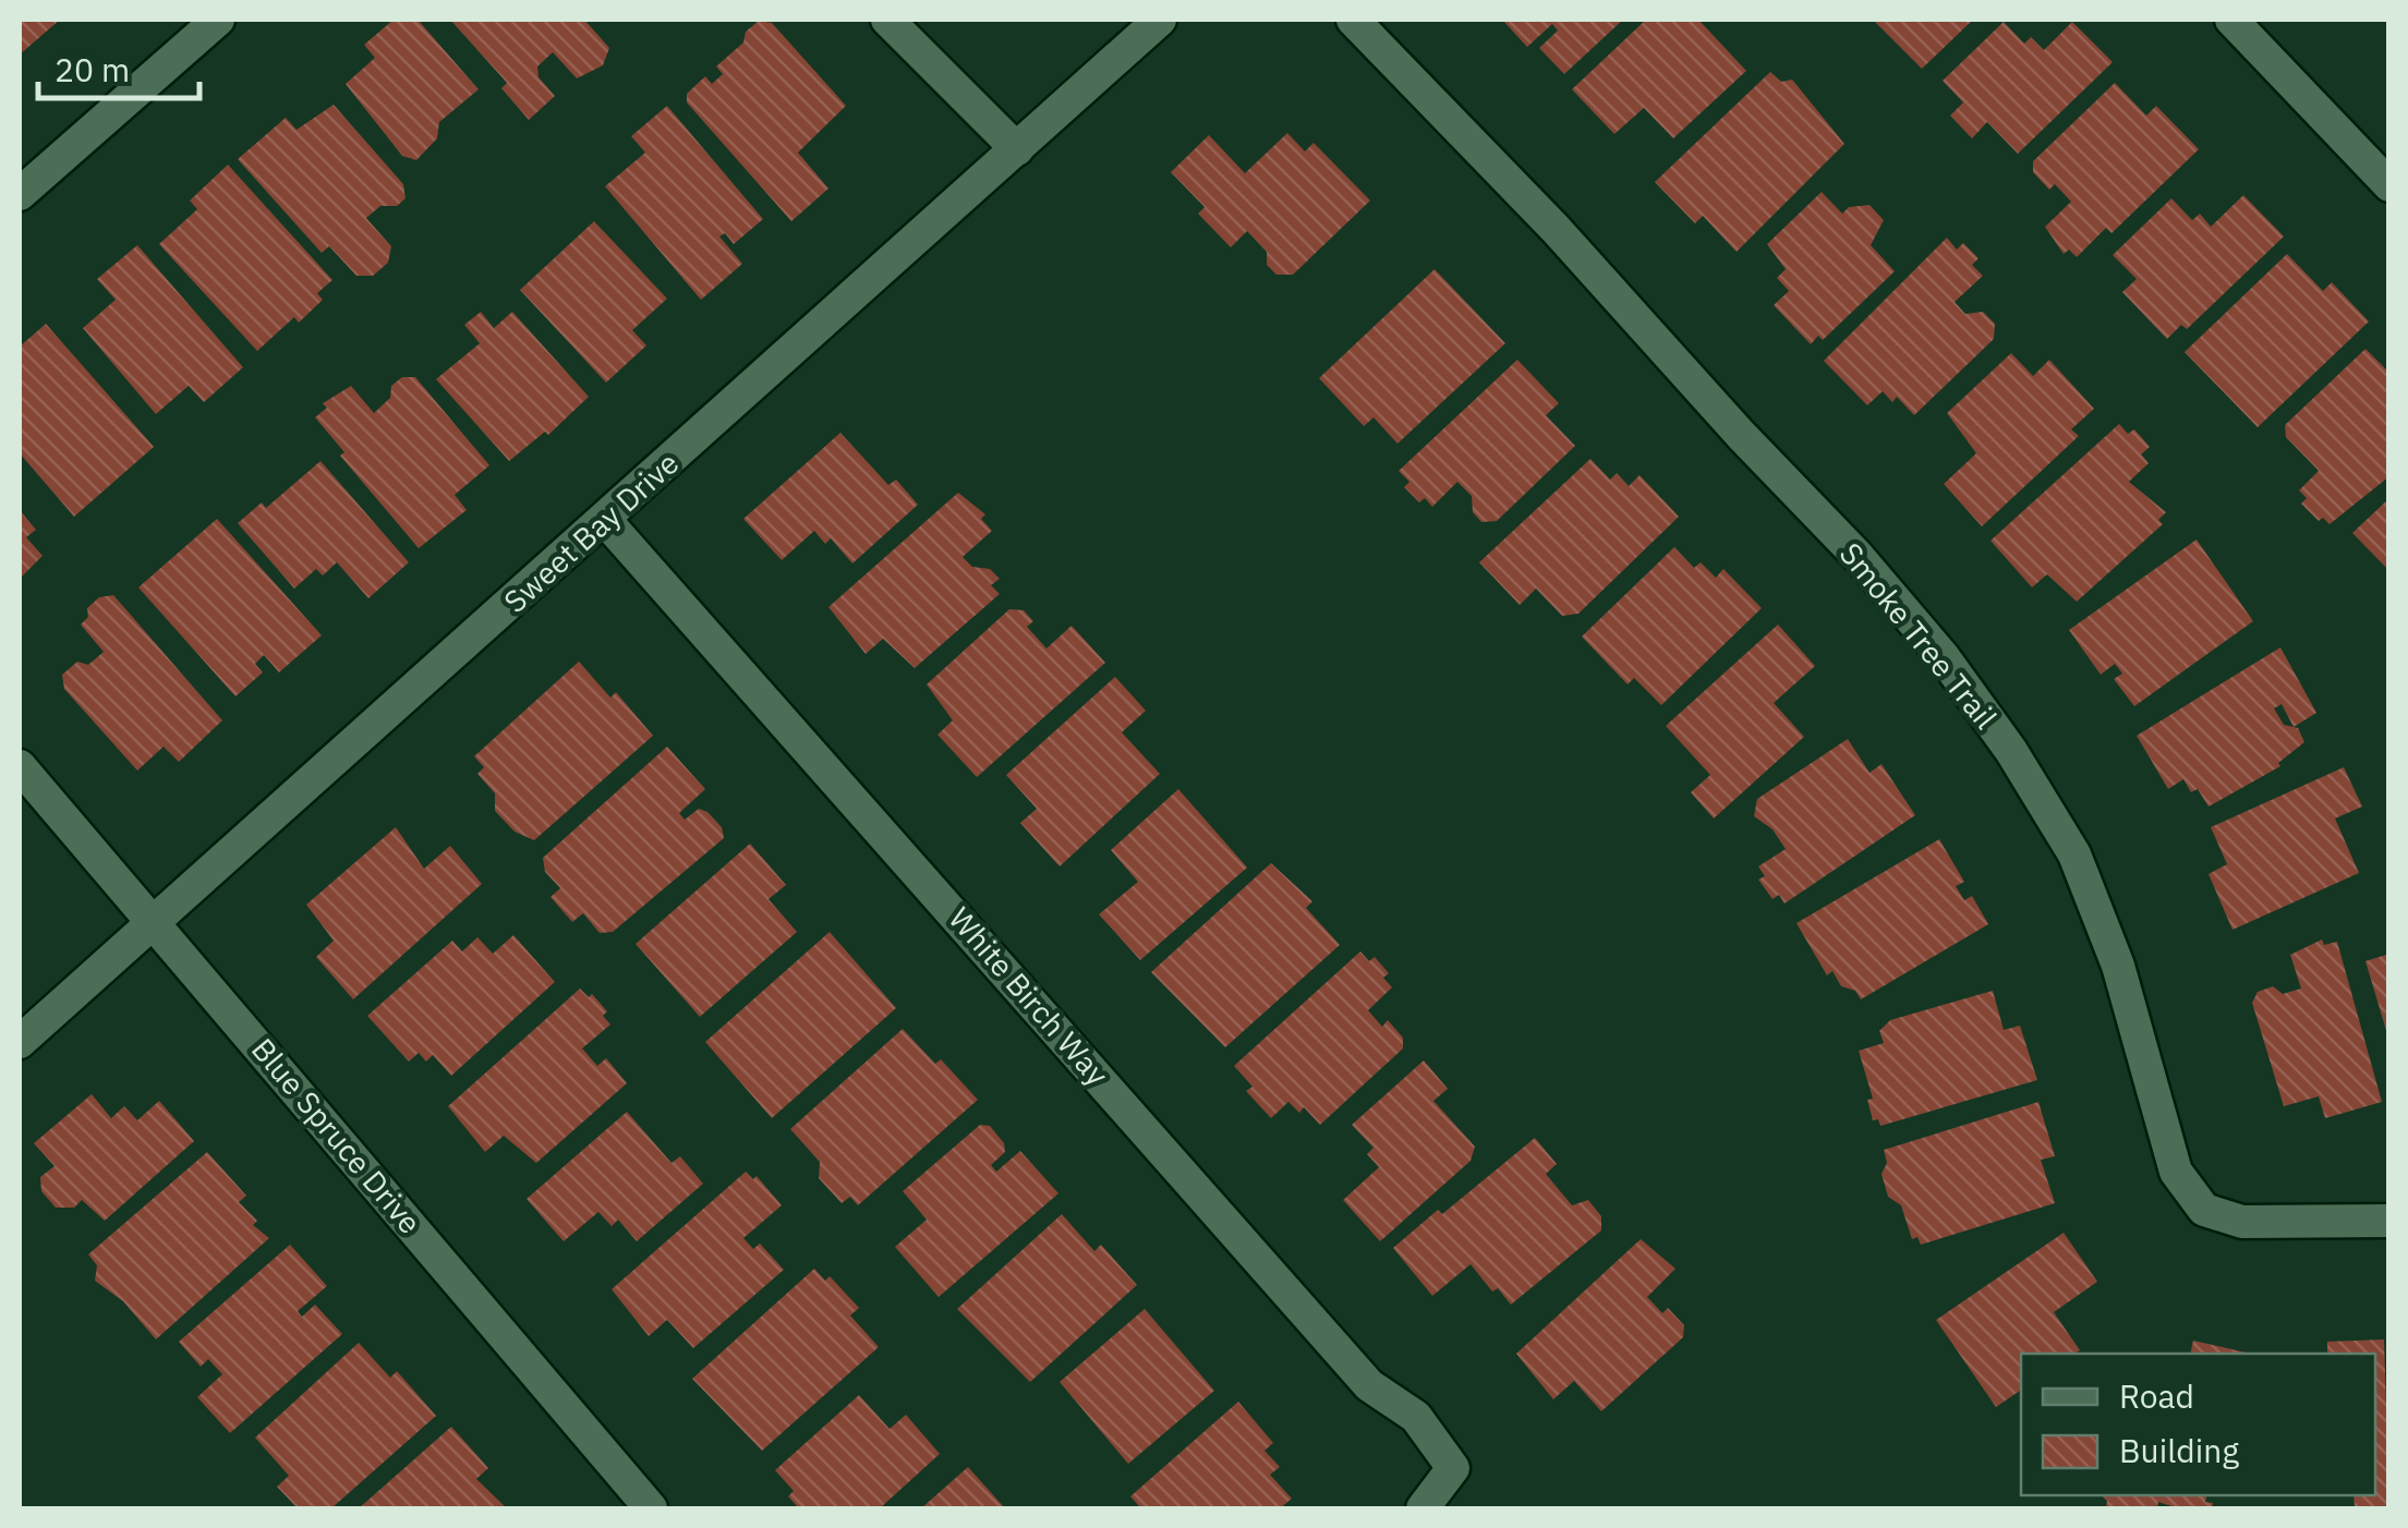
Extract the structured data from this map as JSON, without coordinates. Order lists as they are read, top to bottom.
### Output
{
  "streets": {
    "street": [
      "Sweet Bay Drive",
      "Smoke Tree Trail",
      "White Birch Way",
      "Blue Spruce Drive"
    ]
  },
  "crossings": [
    ["Sweet Bay Drive", "White Birch Way"],
    ["Sweet Bay Drive", "Blue Spruce Drive"]
  ],
  "legend": ["Road", "Building"],
  "scale_bar": "20 m"
}
